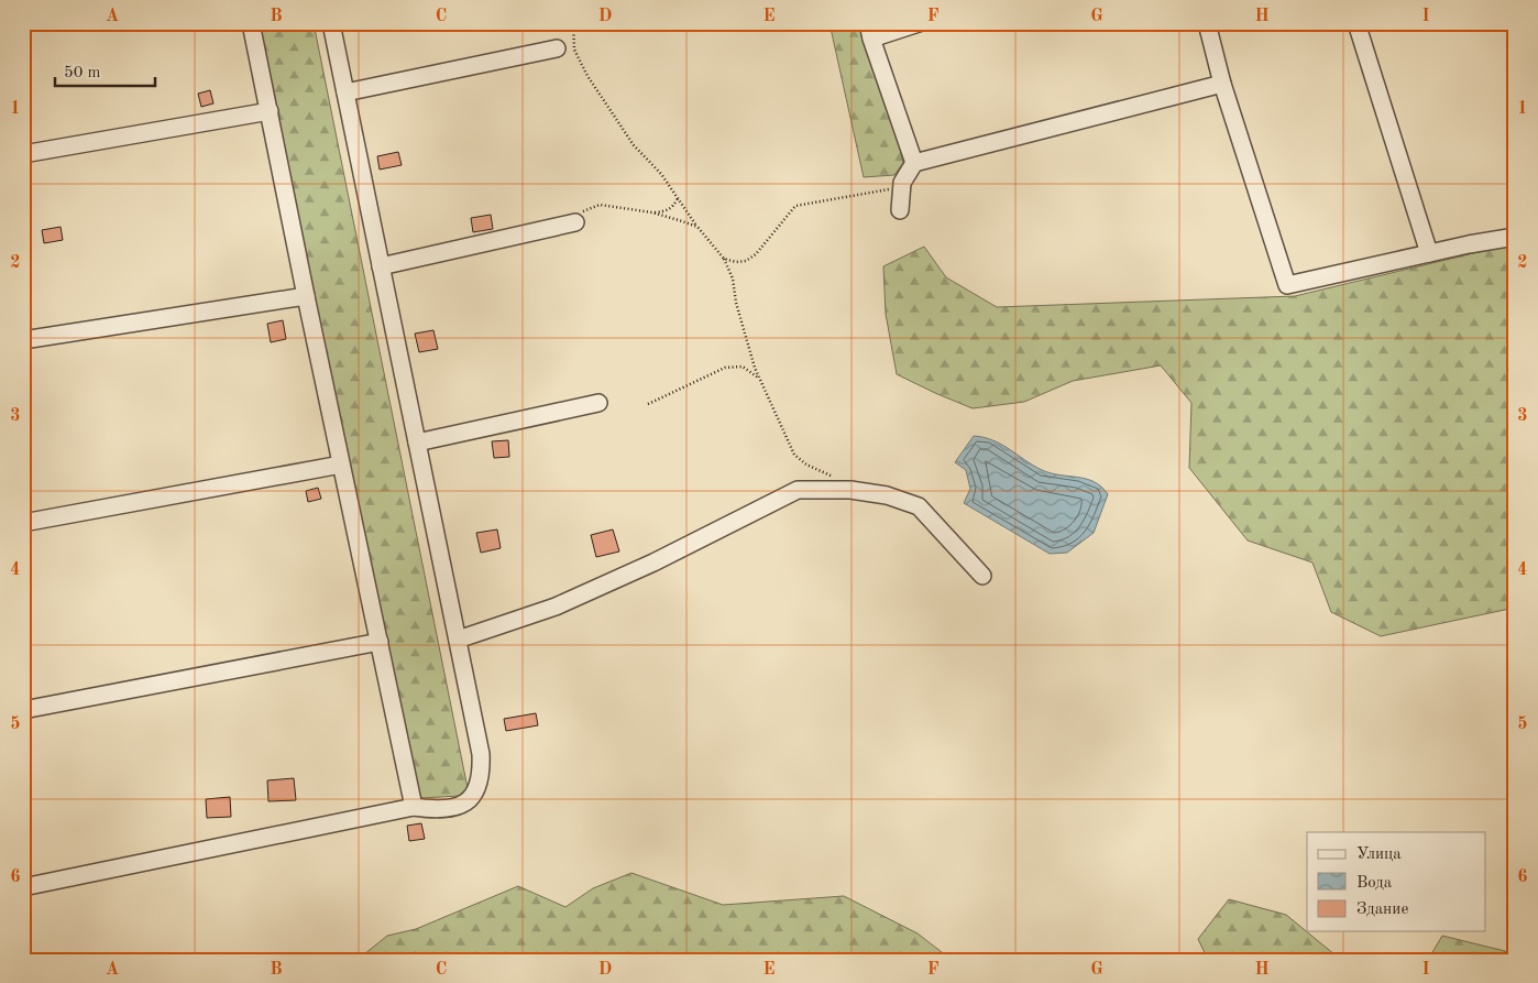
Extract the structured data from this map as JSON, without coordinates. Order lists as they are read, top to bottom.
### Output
{
  "legend": ["Улица", "Вода", "Здание"],
  "scale_bar": "50 m",
  "grid": {
    "columns": [
      "A",
      "B",
      "C",
      "D",
      "E",
      "F",
      "G",
      "H",
      "I"
    ],
    "rows": [
      "1",
      "2",
      "3",
      "4",
      "5",
      "6"
    ]
  }
}
